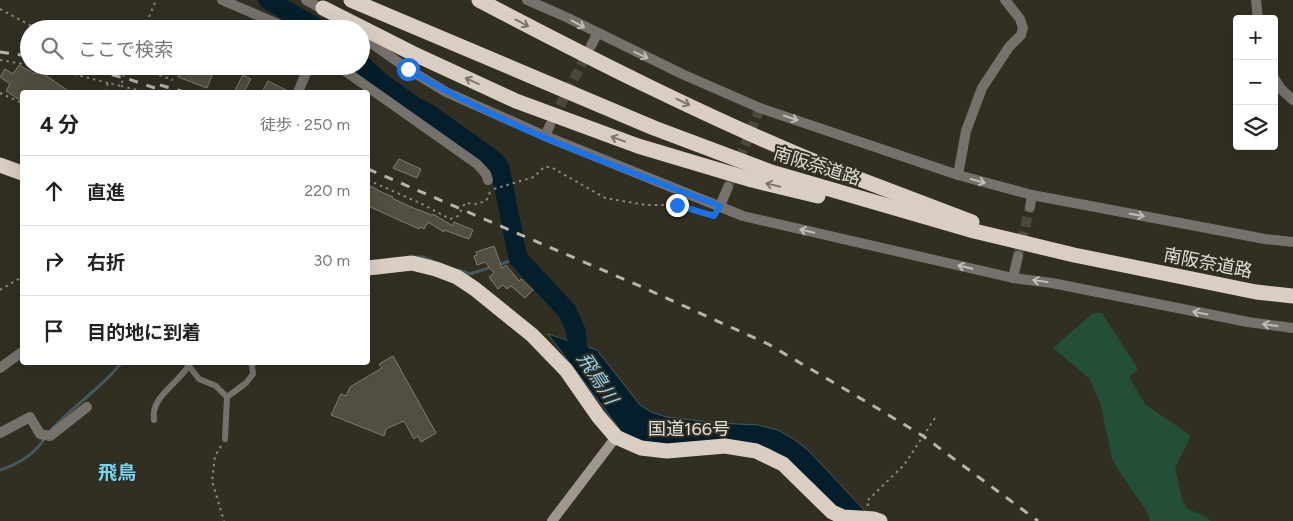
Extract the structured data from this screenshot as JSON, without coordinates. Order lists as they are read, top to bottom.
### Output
{
  "streets": {
    "highway": ["南阪奈道路", "国道166号"]
  },
  "districts": ["飛鳥"],
  "water": ["飛鳥川"],
  "page": {
    "map_buttons": ["+", "−"],
    "search": "ここで検索",
    "heading": ["4 分", "徒歩 · 250 m"],
    "list": [
      ["直進", "220 m"],
      ["右折", "30 m"],
      "目的地に到着"
    ]
  }
}
